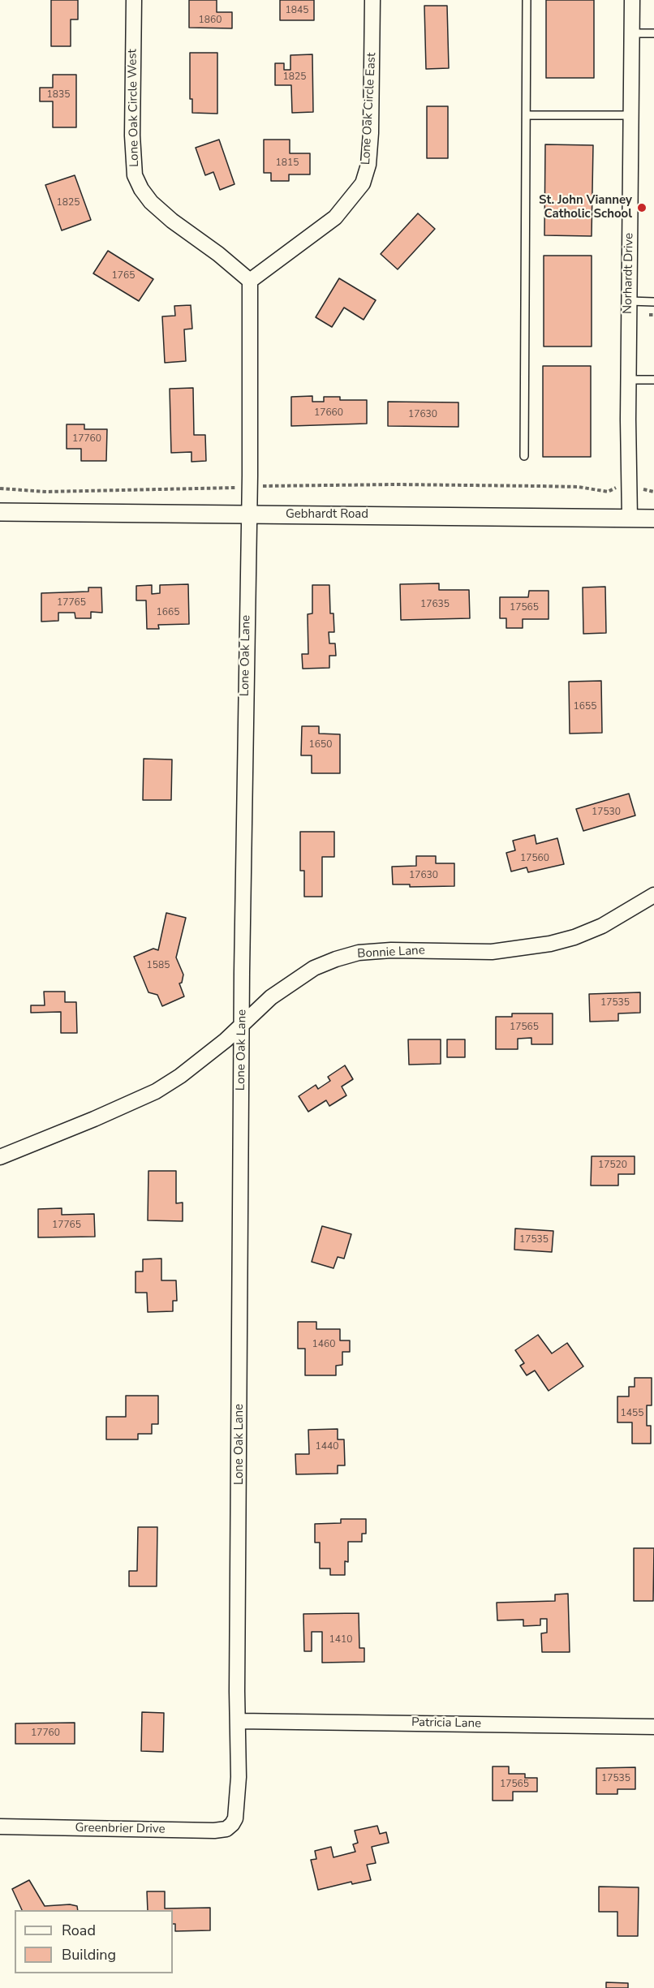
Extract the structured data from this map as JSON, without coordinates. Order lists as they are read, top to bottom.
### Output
{
  "streets": {
    "street": [
      "Lone Oak Circle West",
      "Lone Oak Circle East",
      "Norhardt Drive",
      "Gebhardt Road",
      "Lone Oak Lane",
      "Bonnie Lane",
      "Patricia Lane",
      "Greenbrier Drive"
    ]
  },
  "crossings": [
    ["Lone Oak Circle West", "Lone Oak Circle East"],
    ["Lone Oak Circle West", "Lone Oak Lane"],
    ["Lone Oak Circle East", "Lone Oak Lane"],
    ["Norhardt Drive", "Gebhardt Road"],
    ["Gebhardt Road", "Lone Oak Lane"],
    ["Lone Oak Lane", "Bonnie Lane"],
    ["Lone Oak Lane", "Patricia Lane"],
    ["Lone Oak Lane", "Greenbrier Drive"]
  ],
  "places": ["St. John Vianney Catholic School"],
  "house_numbers": [
    "1845",
    "1860",
    "1825",
    "1835",
    "1815",
    "1825",
    "1765",
    "17660",
    "17630",
    "17760",
    "17765",
    "17635",
    "17565",
    "1665",
    "1655",
    "1650",
    "17530",
    "17560",
    "17630",
    "1585",
    "17535",
    "17565",
    "17520",
    "17765",
    "17535",
    "1460",
    "1455",
    "1440",
    "1410",
    "17760",
    "17535",
    "17565"
  ],
  "legend": ["Road", "Building"]
}
